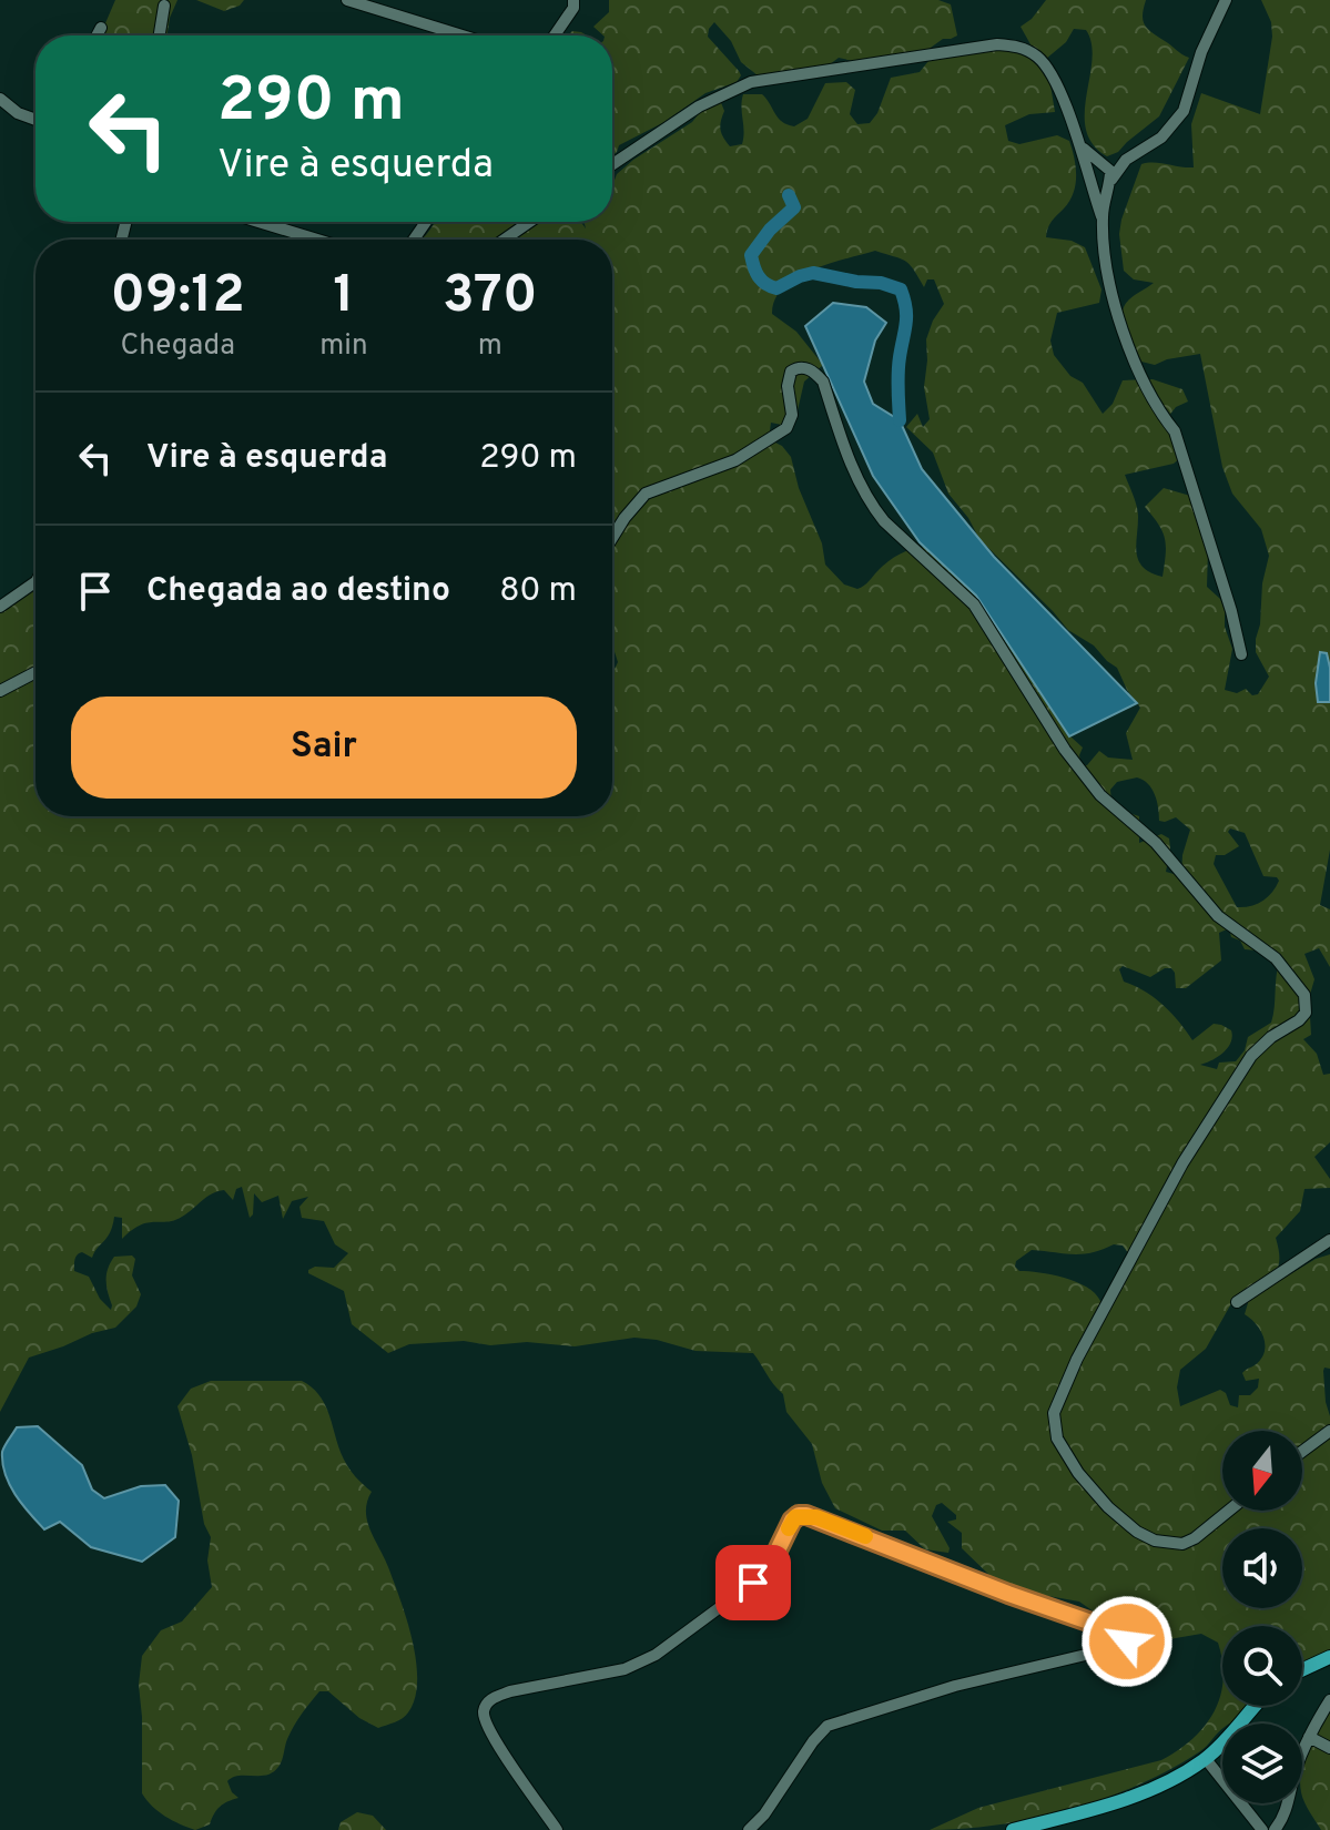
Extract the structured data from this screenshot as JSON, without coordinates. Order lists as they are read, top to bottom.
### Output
{
  "north": "bottom",
  "page": {
    "turn": ["290 m", "Vire à esquerda"],
    "eta": [
      "09:12",
      "Chegada",
      "1",
      "min",
      "370",
      "m"
    ],
    "list": [
      {
        "name": "Vire à esquerda",
        "value": "290 m"
      },
      {
        "name": "Chegada ao destino",
        "value": "80 m"
      }
    ],
    "buttons": "Sair"
  }
}
